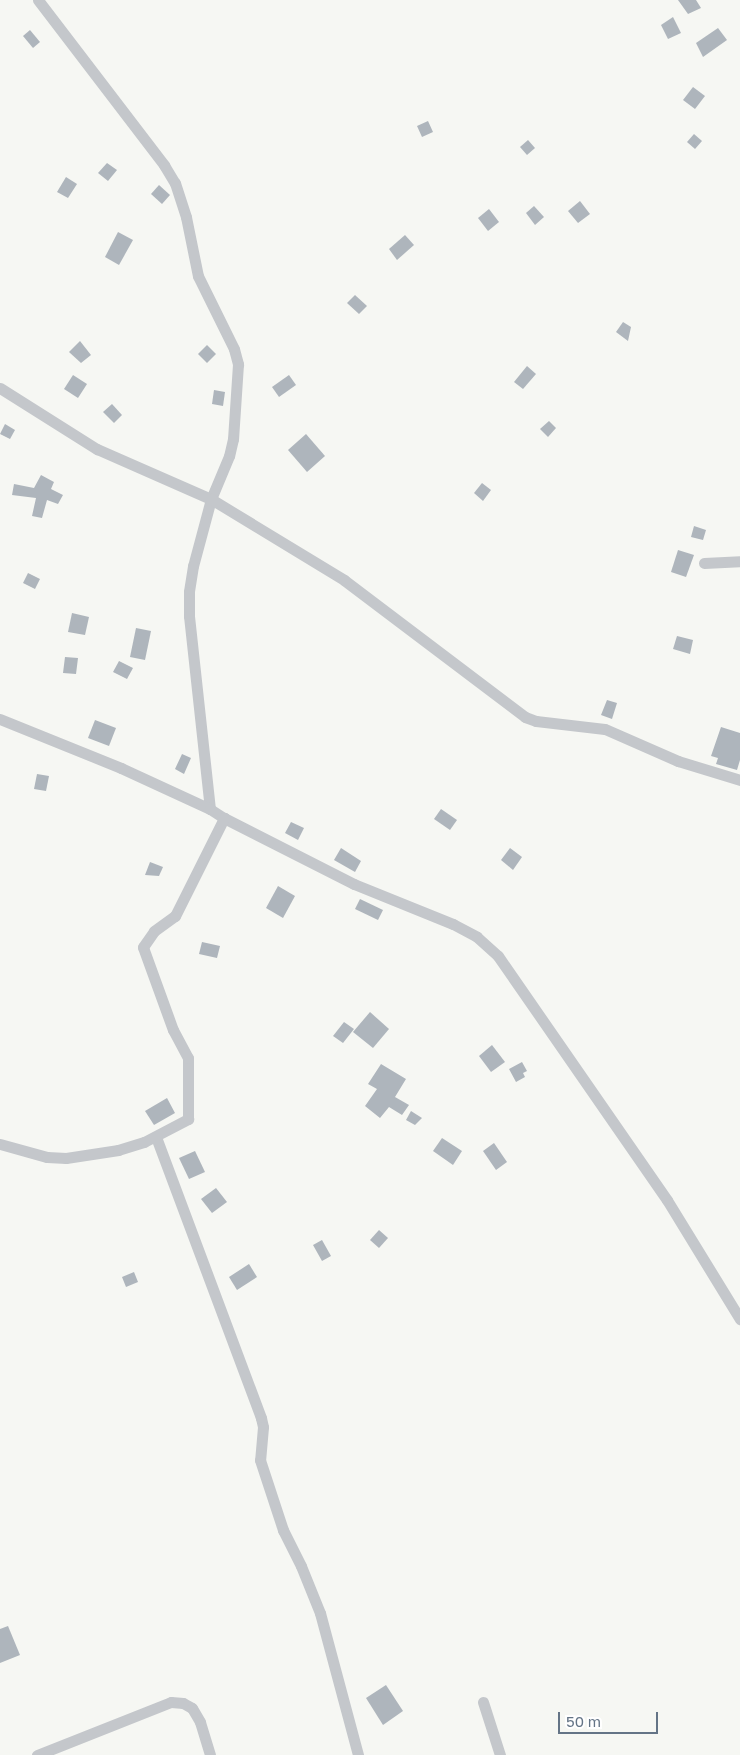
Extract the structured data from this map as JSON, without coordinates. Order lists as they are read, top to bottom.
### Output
{
  "scale_bar": "50 m"
}
